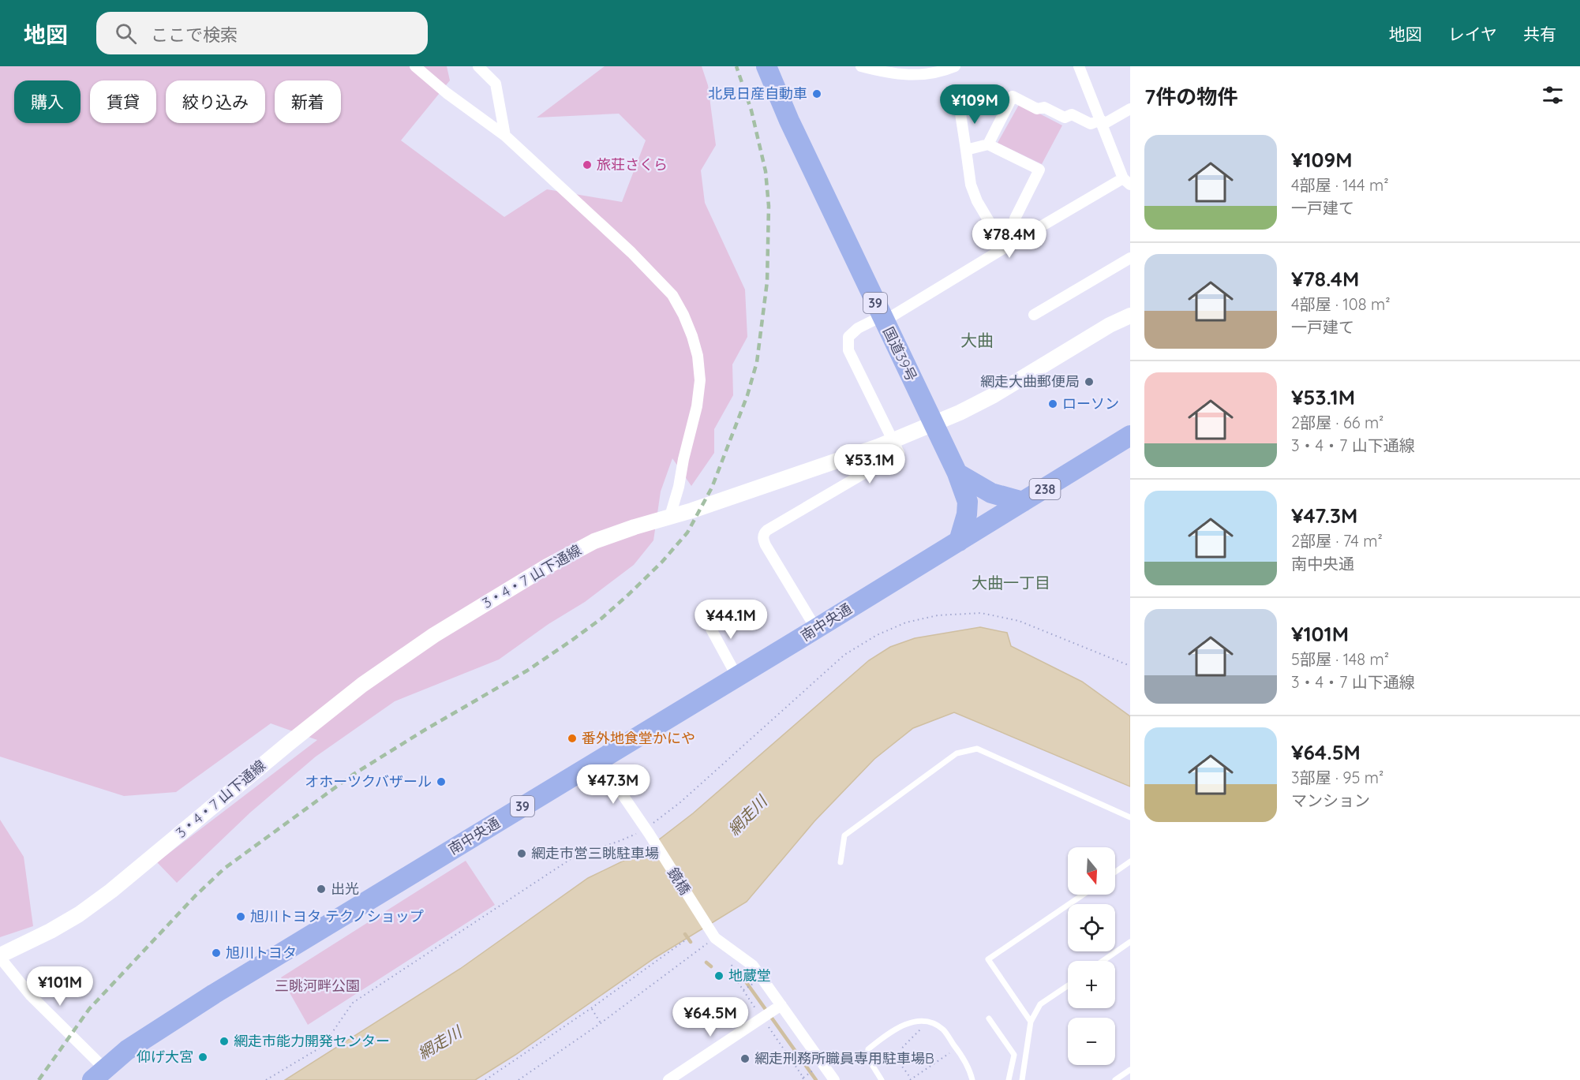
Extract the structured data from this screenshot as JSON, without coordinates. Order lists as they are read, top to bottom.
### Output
{
  "streets": {
    "highway": [
      "39",
      "国道39号",
      "238",
      "南中央通"
    ],
    "street": ["3・4・7 山下通線", "鏡橋"]
  },
  "crossings": [
    ["国道39号", "238"],
    ["国道39号", "南中央通"],
    ["238", "南中央通"],
    ["南中央通", "鏡橋"]
  ],
  "districts": ["大曲", "大曲一丁目"],
  "water": ["網走川"],
  "parks": ["三眺河畔公園"],
  "places": [
    "北見日産自動車",
    "旅荘さくら",
    "網走大曲郵便局",
    "ローソン",
    "番外地食堂かにや",
    "オホーツクバザール",
    "網走市営三眺駐車場",
    "出光",
    "旭川トヨタ テクノショップ",
    "旭川トヨタ",
    "地蔵堂",
    "網走市能力開発センター",
    "仰げ大宮",
    "網走刑務所職員専用駐車場B"
  ],
  "north": "bottom",
  "page": {
    "header": "地図",
    "search": "ここで検索",
    "nav": ["地図", "レイヤ", "共有"],
    "heading": "7件の物件",
    "chip": [
      "購入",
      "賃貸",
      "絞り込み",
      "新着"
    ],
    "price": [
      "¥109M",
      "¥78.4M",
      "¥53.1M",
      "¥44.1M",
      "¥47.3M",
      "¥101M",
      "¥64.5M"
    ],
    "list": [
      {
        "name": "¥109M",
        "note": "4部屋 · 144 m² · 一戸建て"
      },
      {
        "name": "¥78.4M",
        "note": "4部屋 · 108 m² · 一戸建て"
      },
      {
        "name": "¥53.1M",
        "note": "2部屋 · 66 m² · 3・4・7 山下通線"
      },
      {
        "name": "¥47.3M",
        "note": "2部屋 · 74 m² · 南中央通"
      },
      {
        "name": "¥101M",
        "note": "5部屋 · 148 m² · 3・4・7 山下通線"
      },
      {
        "name": "¥64.5M",
        "note": "3部屋 · 95 m² · マンション"
      }
    ],
    "map_buttons": ["+", "−"]
  }
}
